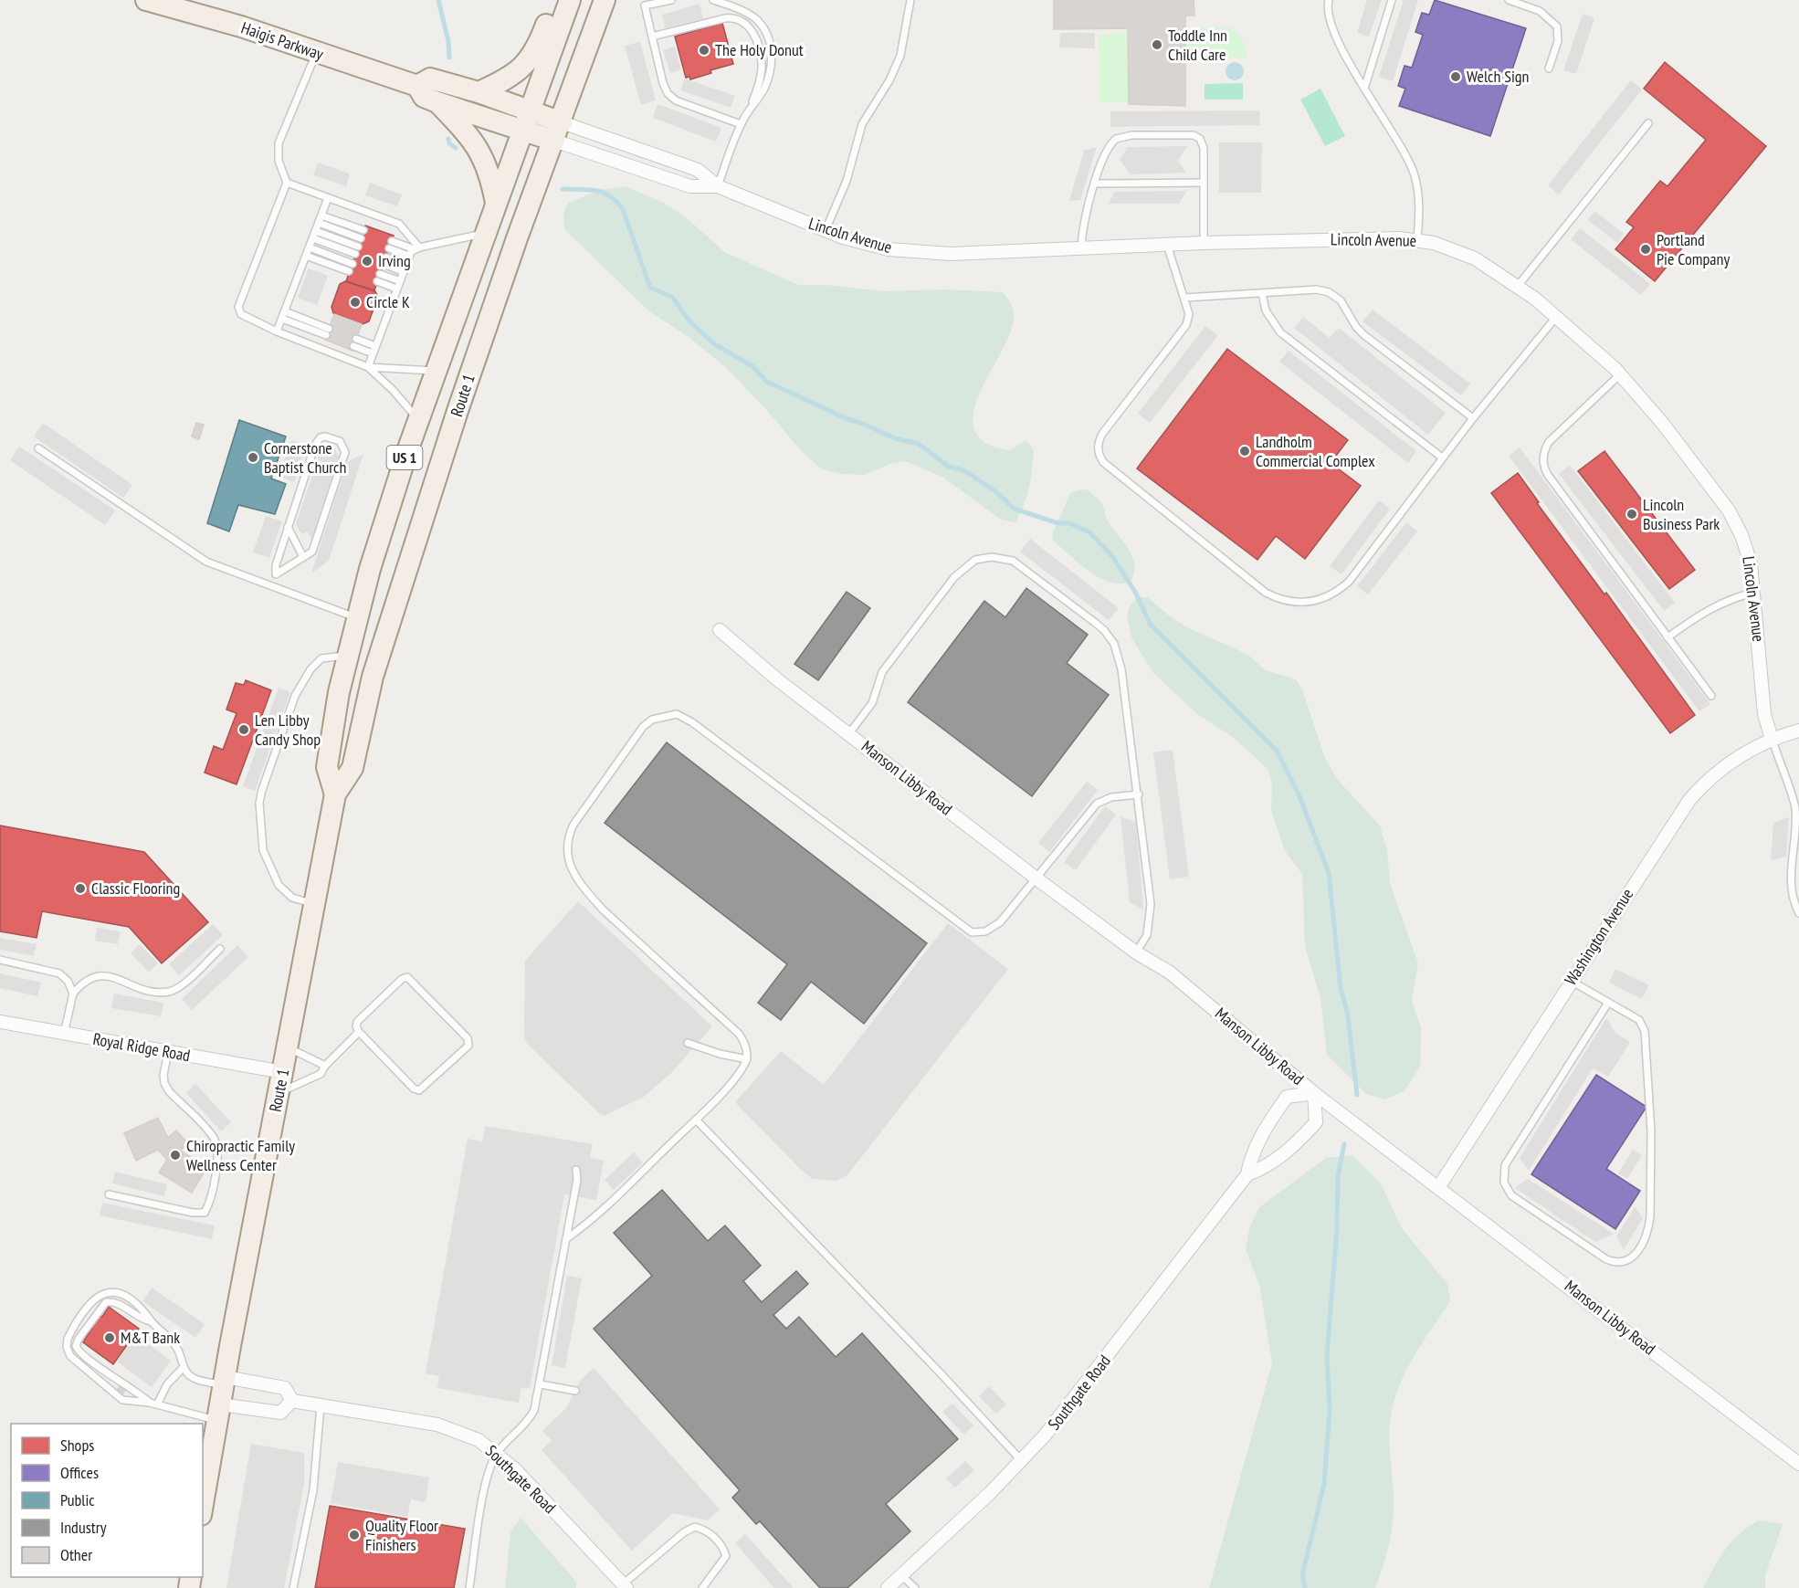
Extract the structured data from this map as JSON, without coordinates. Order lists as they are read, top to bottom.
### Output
{
  "streets": {
    "main road": ["Haigis Parkway", "Route 1", "US 1"],
    "street": [
      "Lincoln Avenue",
      "Manson Libby Road",
      "Washington Avenue",
      "Royal Ridge Road",
      "Southgate Road"
    ]
  },
  "crossings": [
    ["Haigis Parkway", "Lincoln Avenue"],
    ["Haigis Parkway", "Route 1"],
    ["Lincoln Avenue", "Route 1"],
    ["Lincoln Avenue", "Washington Avenue"],
    ["Route 1", "Royal Ridge Road"],
    ["Route 1", "Southgate Road"],
    ["Manson Libby Road", "Washington Avenue"],
    ["Manson Libby Road", "Southgate Road"]
  ],
  "places": [
    "Toddle Inn Child Care",
    "The Holy Donut",
    "Welch Sign",
    "Portland Pie Company",
    "Irving",
    "Circle K",
    "Landholm Commercial Complex",
    "Cornerstone Baptist Church",
    "Lincoln Business Park",
    "Len Libby Candy Shop",
    "Classic Flooring",
    "Chiropractic Family Wellness Center",
    "M&T Bank",
    "Quality Floor Finishers"
  ],
  "legend": [
    "Shops",
    "Offices",
    "Public",
    "Industry",
    "Other"
  ]
}
